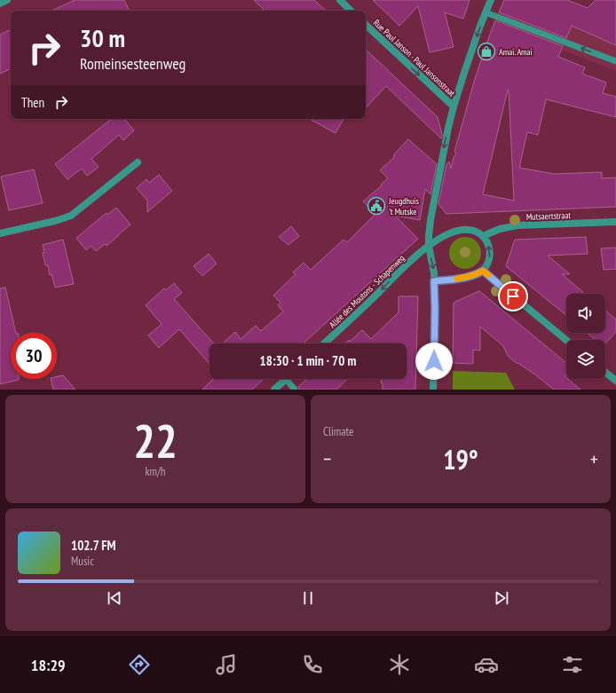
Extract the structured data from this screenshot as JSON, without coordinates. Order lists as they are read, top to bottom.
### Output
{
  "streets": {
    "street": ["Rue Paul Janson - Paul Jansonstraat", "Mutsaertstraat", "Allée des Moutons - Schapenweg"]
  },
  "crossings": [
    ["Mutsaertstraat", "Allée des Moutons - Schapenweg"]
  ],
  "one_way": ["Rue Paul Janson - Paul Jansonstraat", "Allée des Moutons - Schapenweg"],
  "places": {
    "shop": ["Amai. Amai"],
    "public building": ["Jeugdhuis 't Mutske"]
  },
  "page": {
    "turn": ["30 m", "Romeinsesteenweg"],
    "then": "Then",
    "limit": "30",
    "trip": "18:30 · 1 min · 70 m",
    "tile": [
      ["22", "km/h"],
      "Climate"
    ],
    "heat": ["−", "19°", "+"],
    "song": ["102.7 FM", "Music"],
    "tabs": "18:29"
  }
}
